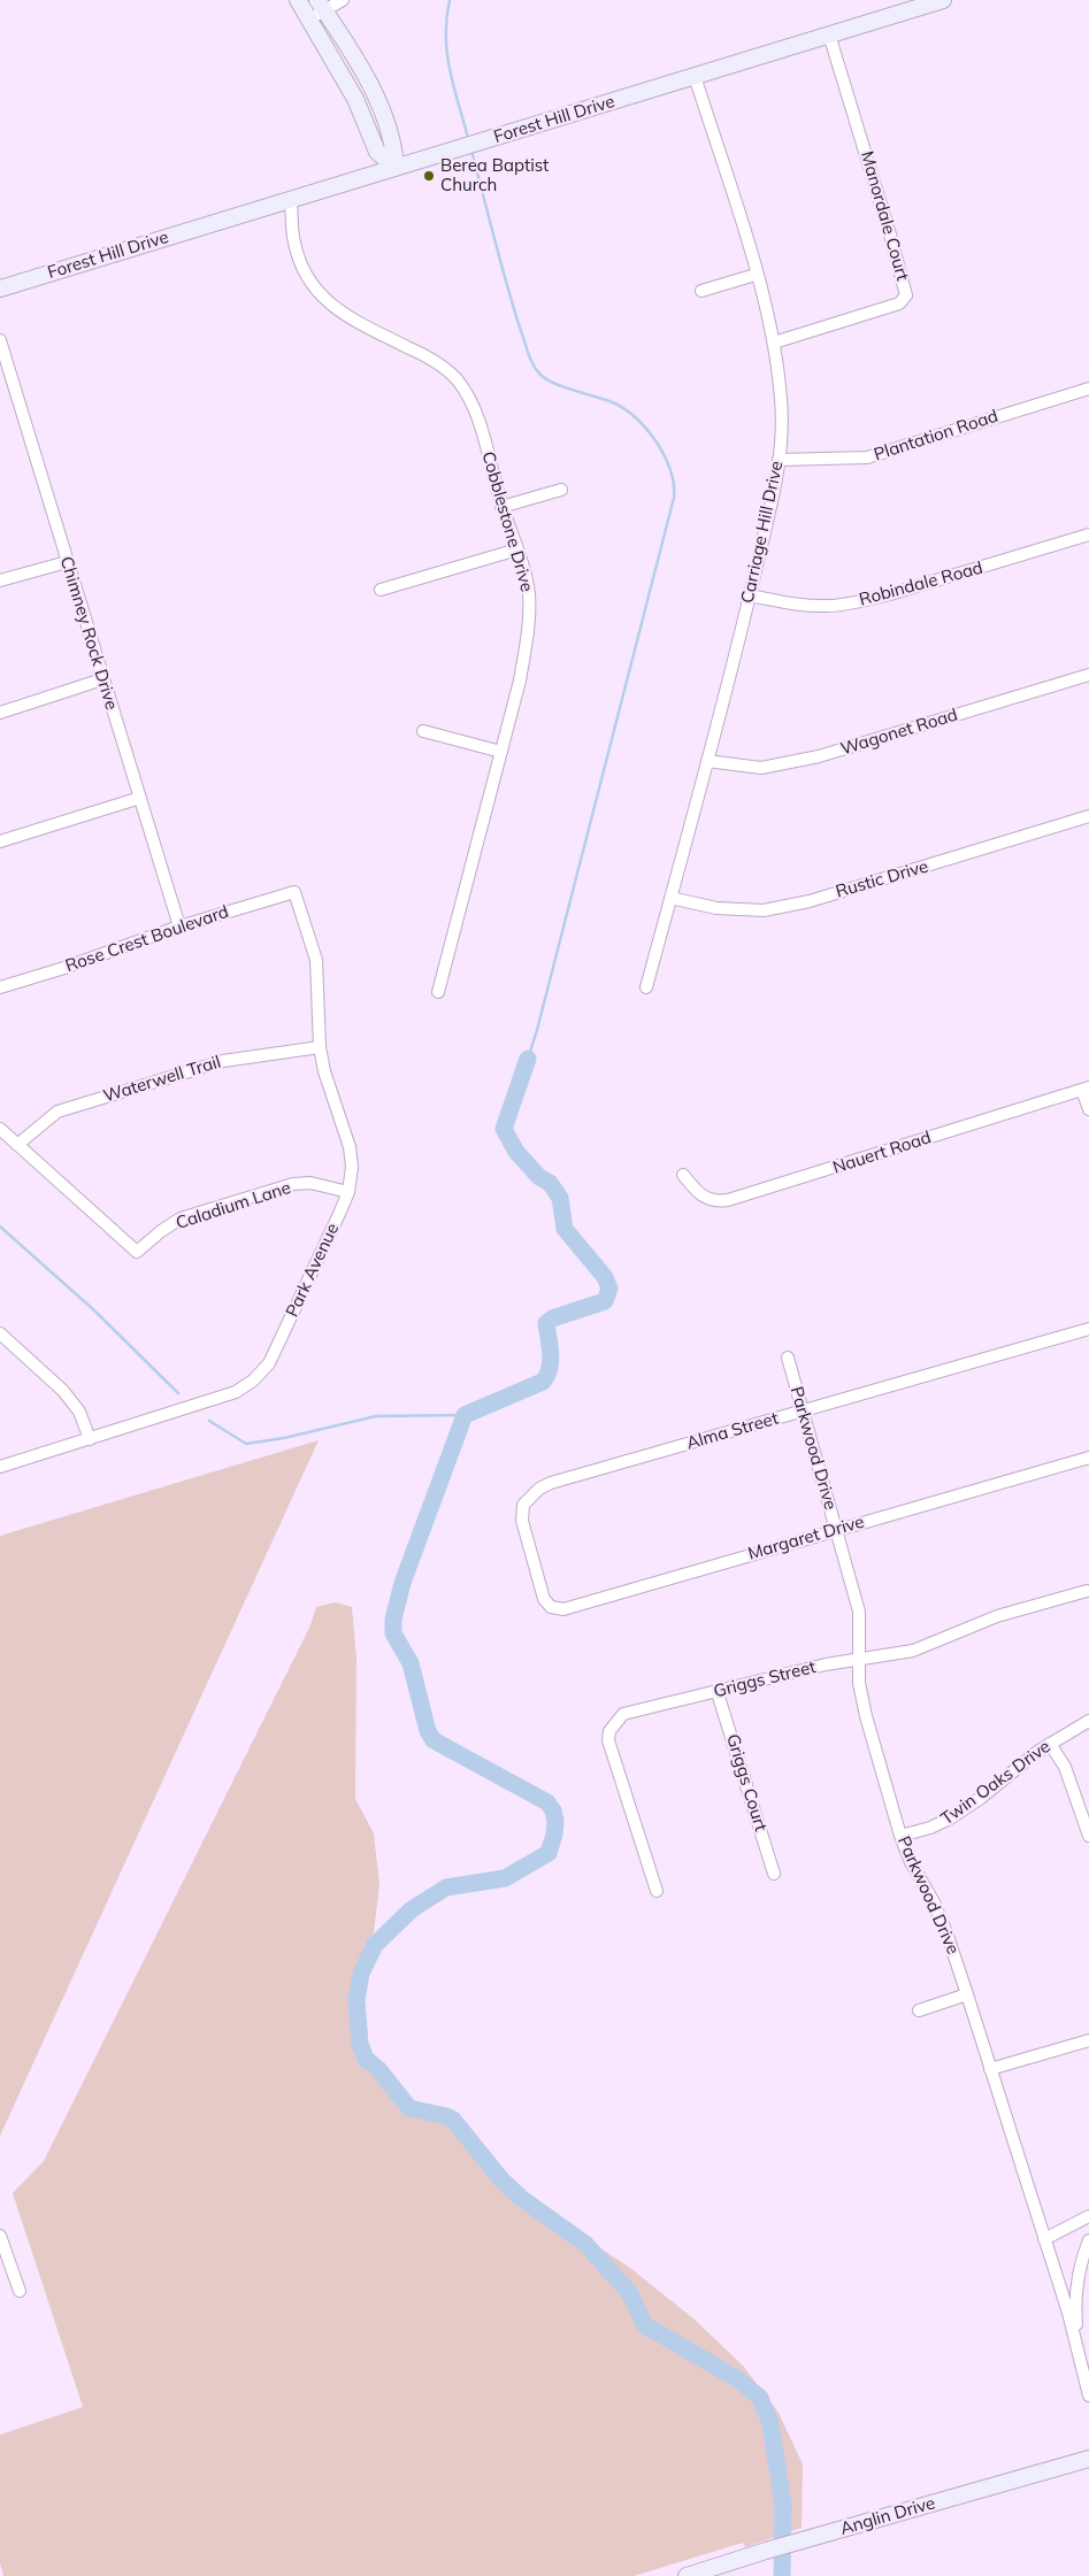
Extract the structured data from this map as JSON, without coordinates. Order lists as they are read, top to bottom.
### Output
{
  "streets": {
    "main road": ["Forest Hill Drive", "Anglin Drive"],
    "street": [
      "Manordale Court",
      "Plantation Road",
      "Cobblestone Drive",
      "Carriage Hill Drive",
      "Robindale Road",
      "Chimney Rock Drive",
      "Wagonet Road",
      "Rustic Drive",
      "Rose Crest Boulevard",
      "Waterwell Trail",
      "Nauert Road",
      "Caladium Lane",
      "Park Avenue",
      "Alma Street",
      "Parkwood Drive",
      "Margaret Drive",
      "Griggs Street",
      "Griggs Court",
      "Twin Oaks Drive"
    ]
  },
  "crossings": [
    ["Forest Hill Drive", "Manordale Court"],
    ["Forest Hill Drive", "Cobblestone Drive"],
    ["Forest Hill Drive", "Carriage Hill Drive"],
    ["Manordale Court", "Carriage Hill Drive"],
    ["Plantation Road", "Carriage Hill Drive"],
    ["Carriage Hill Drive", "Robindale Road"],
    ["Carriage Hill Drive", "Wagonet Road"],
    ["Carriage Hill Drive", "Rustic Drive"],
    ["Chimney Rock Drive", "Rose Crest Boulevard"],
    ["Rose Crest Boulevard", "Park Avenue"],
    ["Waterwell Trail", "Caladium Lane"],
    ["Waterwell Trail", "Park Avenue"],
    ["Caladium Lane", "Park Avenue"],
    ["Alma Street", "Parkwood Drive"],
    ["Alma Street", "Margaret Drive"],
    ["Parkwood Drive", "Margaret Drive"],
    ["Parkwood Drive", "Griggs Street"],
    ["Parkwood Drive", "Twin Oaks Drive"],
    ["Griggs Street", "Griggs Court"]
  ],
  "places": ["Berea Baptist Church"]
}
